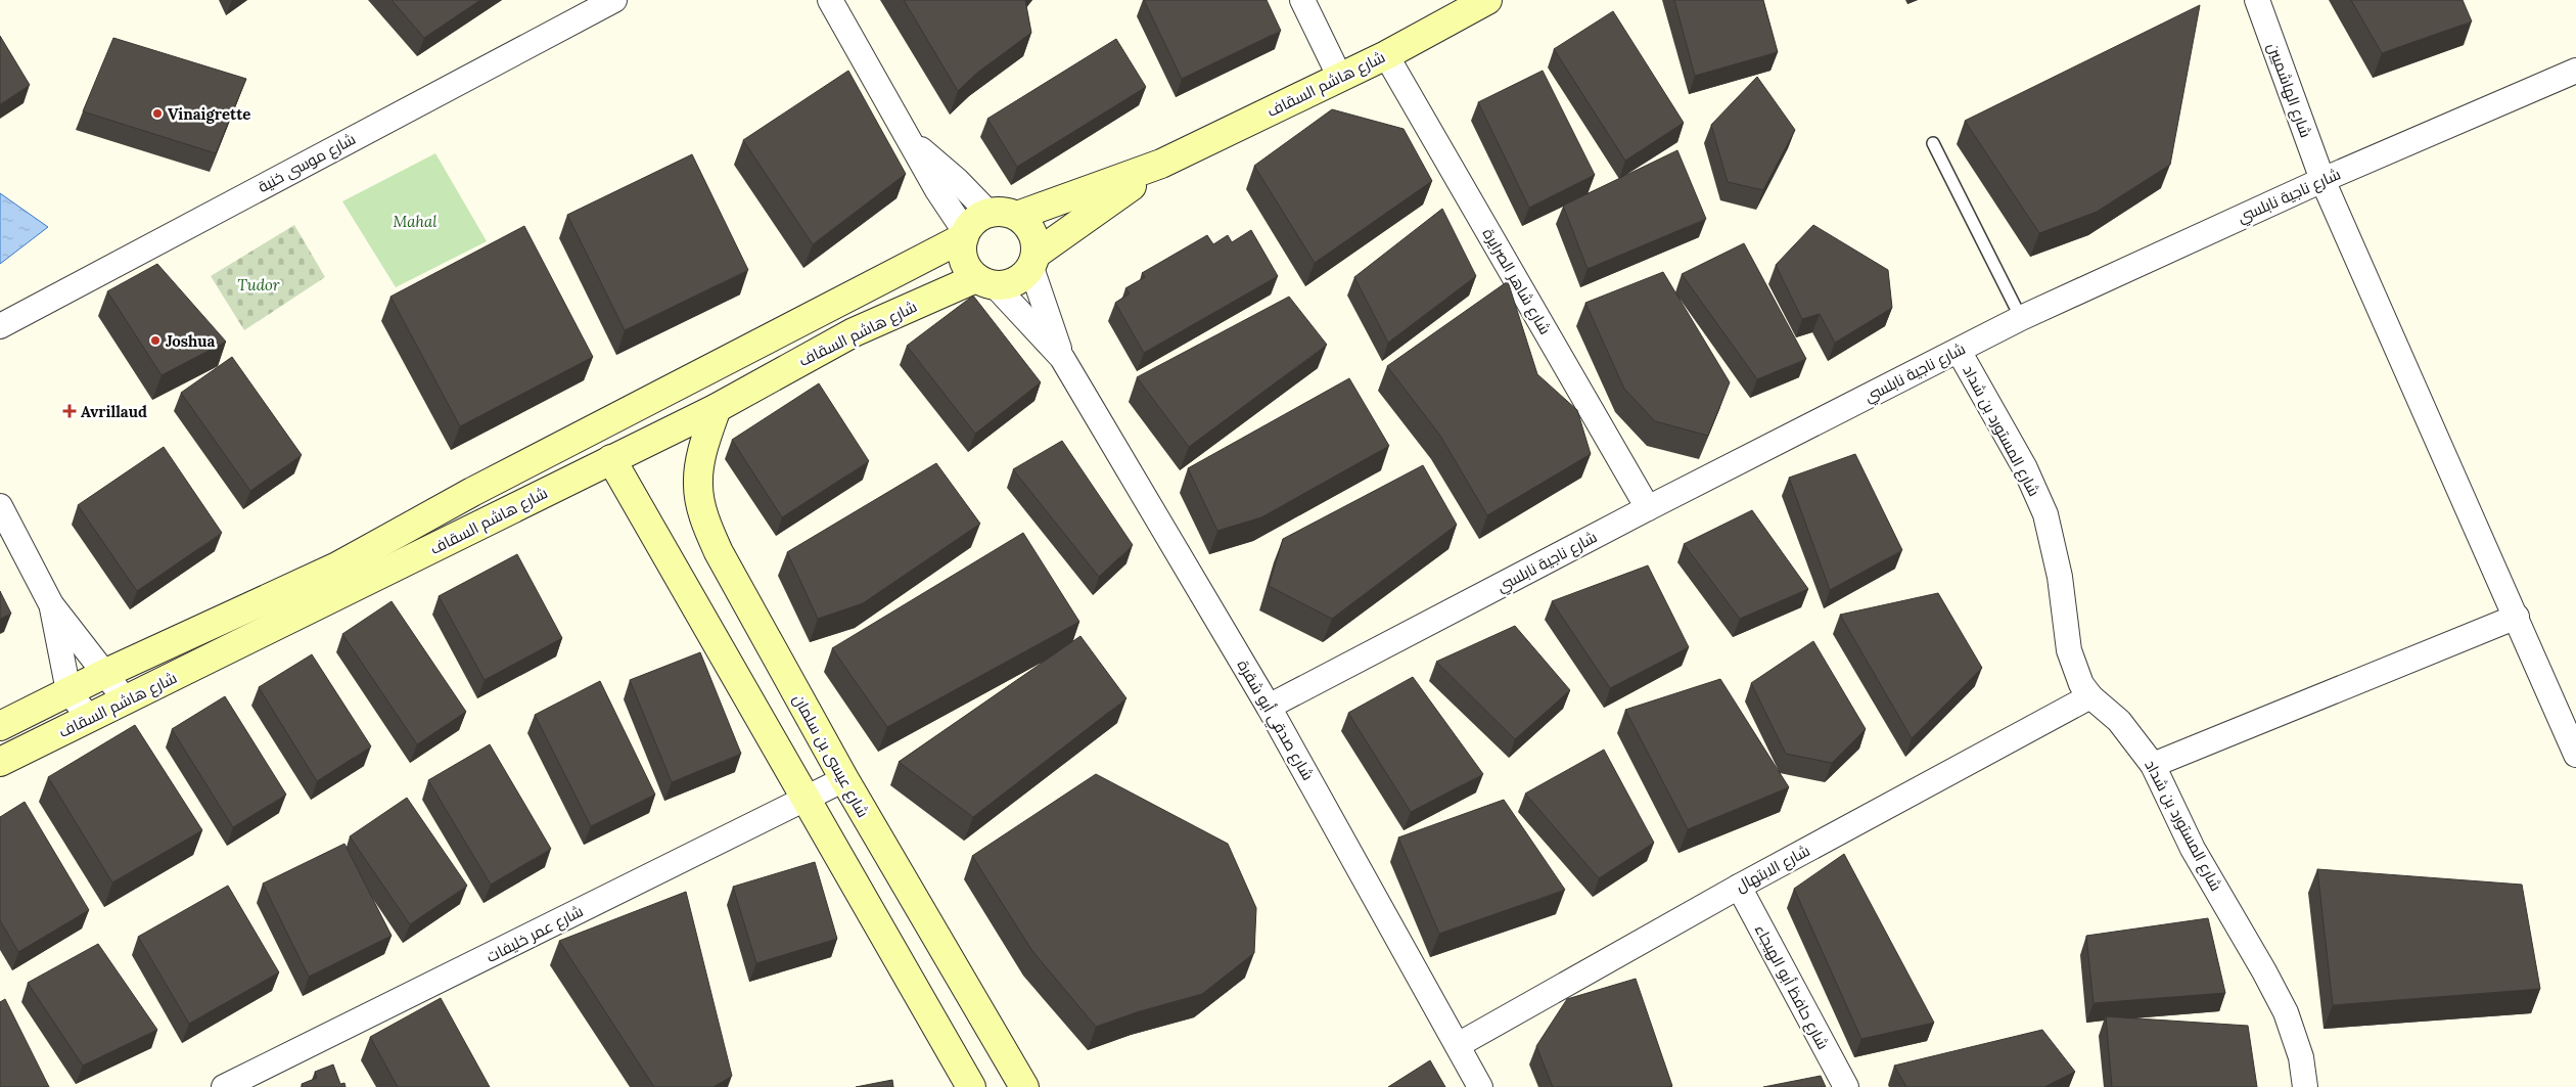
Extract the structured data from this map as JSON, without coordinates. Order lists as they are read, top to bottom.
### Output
{
  "streets": {
    "street": [
      "شارع هاشم السقاف",
      "شارع الهاشميين",
      "شارع موسى خنية",
      "شارع ناجية نابلسي",
      "شارع شاهر الصرايرة",
      "شارع المستورد بن شداد",
      "شارع صدقي أبو شقرة",
      "شارع عيسى بن سلمان",
      "شارع الابتهال",
      "شارع عمر خليفات",
      "شارع حافظ أبو الهيجاء"
    ]
  },
  "crossings": [
    ["شارع هاشم السقاف", "شارع شاهر الصرايرة"],
    ["شارع هاشم السقاف", "شارع صدقي أبو شقرة"],
    ["شارع هاشم السقاف", "شارع عيسى بن سلمان"],
    ["شارع الهاشميين", "شارع ناجية نابلسي"],
    ["شارع ناجية نابلسي", "شارع شاهر الصرايرة"],
    ["شارع ناجية نابلسي", "شارع المستورد بن شداد"],
    ["شارع ناجية نابلسي", "شارع صدقي أبو شقرة"],
    ["شارع المستورد بن شداد", "شارع الابتهال"],
    ["شارع صدقي أبو شقرة", "شارع الابتهال"],
    ["شارع عيسى بن سلمان", "شارع عمر خليفات"],
    ["شارع الابتهال", "شارع حافظ أبو الهيجاء"]
  ],
  "parks": ["Mahal", "Tudor"],
  "places": {
    "other": ["Vinaigrette", "Joshua"],
    "health": ["Avrillaud"]
  }
}
